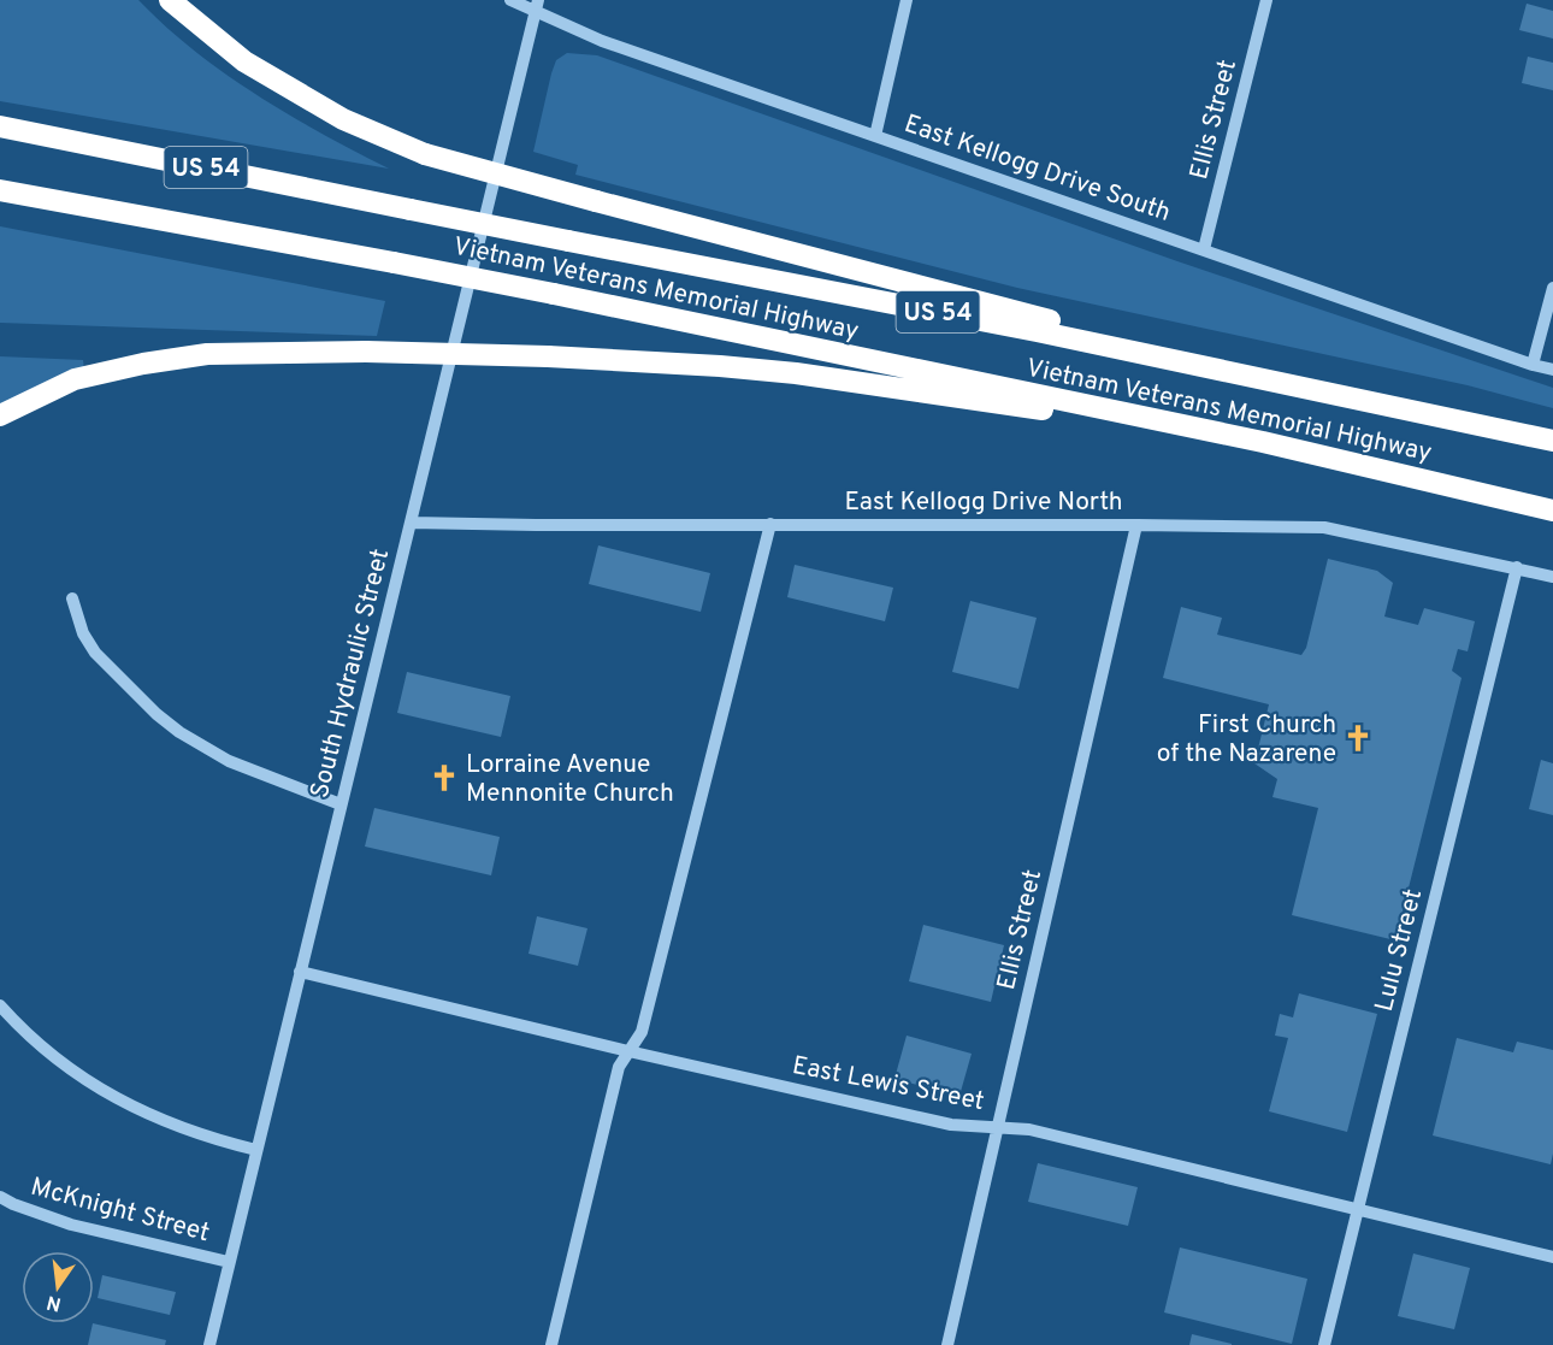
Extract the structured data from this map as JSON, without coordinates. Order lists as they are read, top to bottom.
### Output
{
  "streets": {
    "highway": ["US 54", "Vietnam Veterans Memorial Highway"],
    "street": [
      "Ellis Street",
      "East Kellogg Drive South",
      "East Kellogg Drive North",
      "South Hydraulic Street",
      "Lulu Street",
      "East Lewis Street",
      "McKnight Street"
    ]
  },
  "crossings": [
    ["Ellis Street", "East Kellogg Drive South"],
    ["Ellis Street", "East Kellogg Drive North"],
    ["Ellis Street", "East Lewis Street"],
    ["East Kellogg Drive South", "South Hydraulic Street"],
    ["East Kellogg Drive North", "South Hydraulic Street"],
    ["East Kellogg Drive North", "Lulu Street"],
    ["South Hydraulic Street", "East Lewis Street"],
    ["South Hydraulic Street", "McKnight Street"],
    ["Lulu Street", "East Lewis Street"]
  ],
  "places": {
    "church": ["First Church of the Nazarene", "Lorraine Avenue Mennonite Church"]
  },
  "north": "bottom"
}
